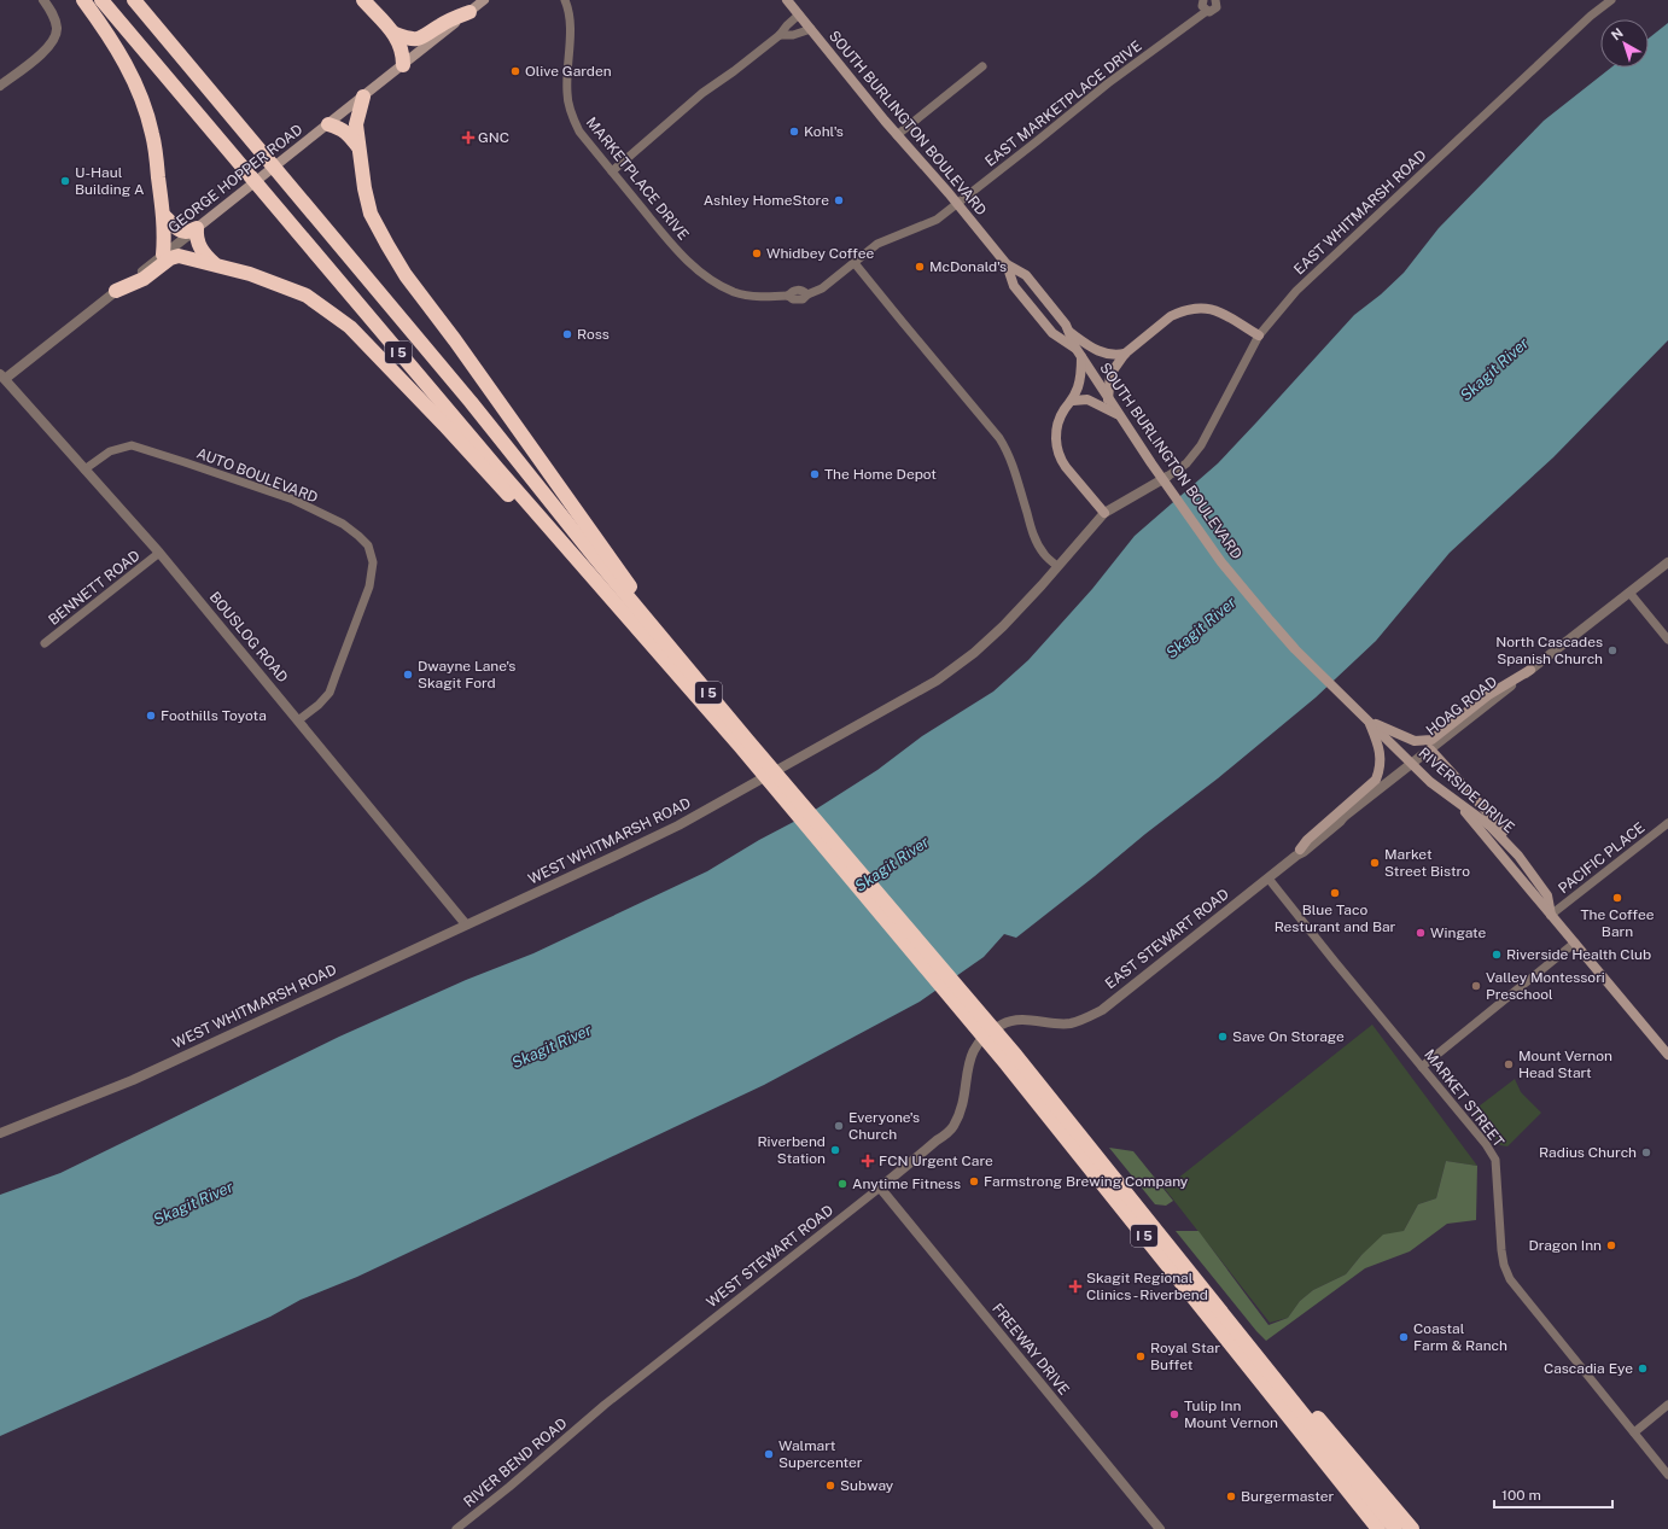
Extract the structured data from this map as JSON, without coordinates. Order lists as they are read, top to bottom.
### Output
{
  "streets": {
    "highway": ["I 5"],
    "main road": ["SOUTH BURLINGTON BOULEVARD", "GEORGE HOPPER ROAD", "RIVERSIDE DRIVE"],
    "street": [
      "EAST MARKETPLACE DRIVE",
      "MARKETPLACE DRIVE",
      "EAST WHITMARSH ROAD",
      "AUTO BOULEVARD",
      "BENNETT ROAD",
      "BOUSLOG ROAD",
      "HOAG ROAD",
      "WEST WHITMARSH ROAD",
      "PACIFIC PLACE",
      "EAST STEWART ROAD",
      "MARKET STREET",
      "WEST STEWART ROAD",
      "FREEWAY DRIVE",
      "RIVER BEND ROAD"
    ]
  },
  "crossings": [
    ["EAST MARKETPLACE DRIVE", "SOUTH BURLINGTON BOULEVARD"],
    ["EAST MARKETPLACE DRIVE", "MARKETPLACE DRIVE"],
    ["SOUTH BURLINGTON BOULEVARD", "RIVERSIDE DRIVE"],
    ["GEORGE HOPPER ROAD", "BOUSLOG ROAD"],
    ["EAST WHITMARSH ROAD", "WEST WHITMARSH ROAD"],
    ["AUTO BOULEVARD", "BOUSLOG ROAD"],
    ["BENNETT ROAD", "BOUSLOG ROAD"],
    ["BOUSLOG ROAD", "WEST WHITMARSH ROAD"],
    ["HOAG ROAD", "EAST STEWART ROAD"],
    ["RIVERSIDE DRIVE", "PACIFIC PLACE"],
    ["EAST STEWART ROAD", "MARKET STREET"],
    ["EAST STEWART ROAD", "WEST STEWART ROAD"],
    ["WEST STEWART ROAD", "FREEWAY DRIVE"],
    ["WEST STEWART ROAD", "RIVER BEND ROAD"]
  ],
  "water": ["Skagit River"],
  "places": {
    "other": [
      "Olive Garden",
      "Kohl's",
      "U-Haul Building A",
      "Ashley HomeStore",
      "Whidbey Coffee",
      "McDonald's",
      "Ross",
      "The Home Depot",
      "North Cascades Spanish Church",
      "Dwayne Lane's Skagit Ford",
      "Foothills Toyota",
      "Market Street Bistro",
      "Blue Taco Resturant and Bar",
      "The Coffee Barn",
      "Wingate",
      "Riverside Health Club",
      "Valley Montessori Preschool",
      "Save On Storage",
      "Mount Vernon Head Start",
      "Everyone's Church",
      "Riverbend Station",
      "Radius Church",
      "Farmstrong Brewing Company",
      "Anytime Fitness",
      "Dragon Inn",
      "Coastal Farm & Ranch",
      "Royal Star Buffet",
      "Cascadia Eye",
      "Tulip Inn Mount Vernon",
      "Walmart Supercenter",
      "Subway",
      "Burgermaster"
    ],
    "health": ["GNC", "FCN Urgent Care", "Skagit Regional Clinics - Riverbend"]
  },
  "scale_bar": "100 m",
  "north": "top left"
}
